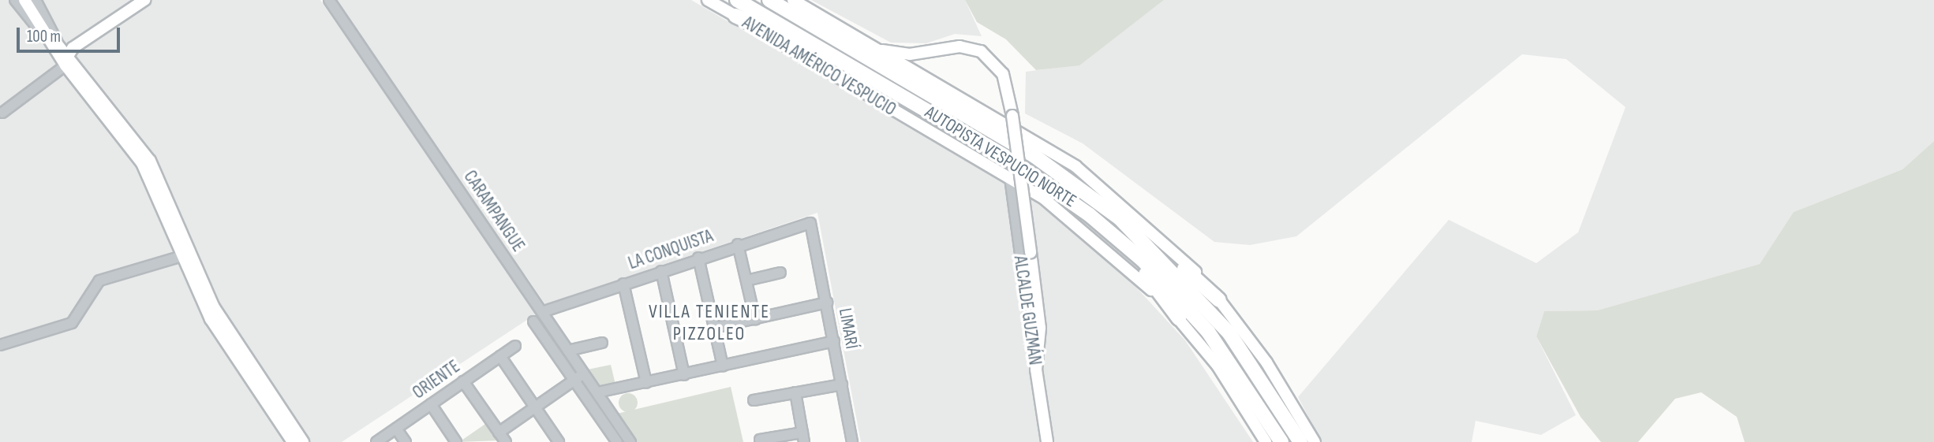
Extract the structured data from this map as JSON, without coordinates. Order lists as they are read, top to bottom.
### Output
{
  "streets": {
    "highway": ["AUTOPISTA VESPUCIO NORTE"],
    "main road": ["AVENIDA AMÉRICO VESPUCIO", "ALCALDE GUZMÁN"],
    "street": [
      "CARAMPANGUE",
      "LA CONQUISTA",
      "LIMARÍ",
      "ORIENTE"
    ]
  },
  "crossings": [
    ["AVENIDA AMÉRICO VESPUCIO", "ALCALDE GUZMÁN"],
    ["CARAMPANGUE", "LA CONQUISTA"],
    ["LA CONQUISTA", "LIMARÍ"]
  ],
  "districts": ["VILLA TENIENTE PIZZOLEO"],
  "scale_bar": "100 m"
}
